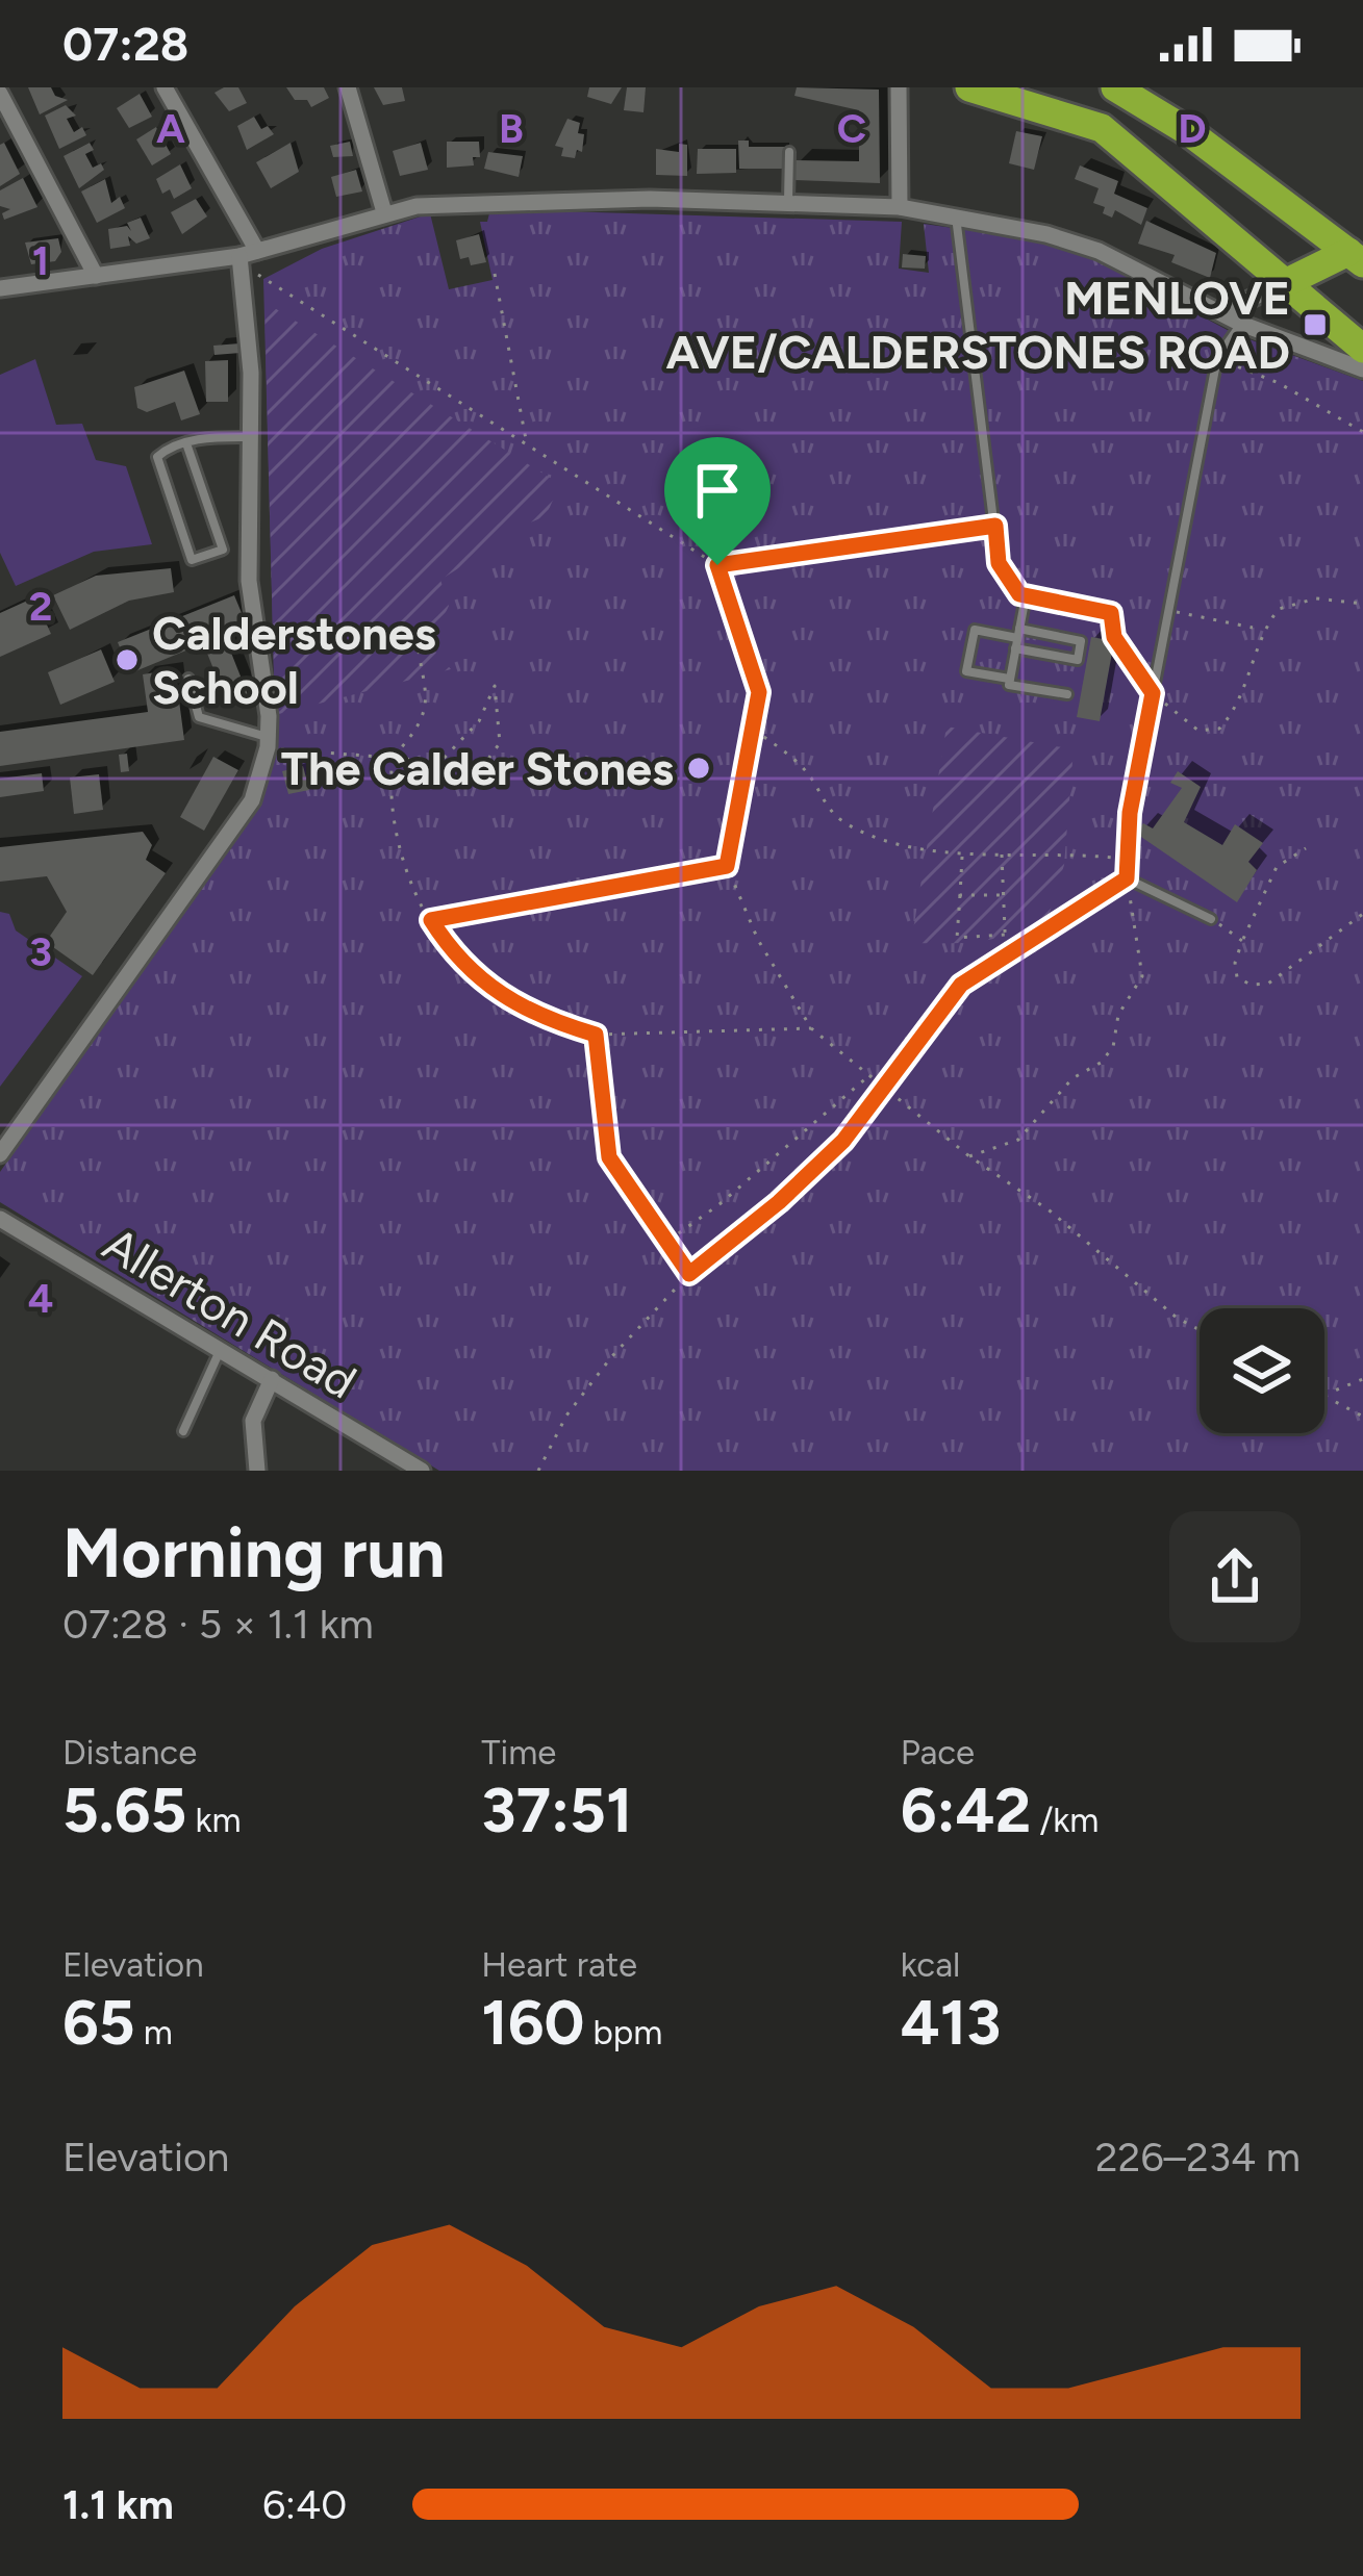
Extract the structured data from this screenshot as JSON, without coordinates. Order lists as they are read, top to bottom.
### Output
{
  "streets": {
    "street": ["Allerton Road"]
  },
  "places": {
    "transit": ["MENLOVE AVE/CALDERSTONES ROAD"],
    "other": ["Calderstones School", "The Calder Stones"]
  },
  "page": {
    "status": "07:28",
    "heading": ["Morning run", "07:28 · 5 × 1.1 km"],
    "stats": [
      ["Distance", "5.65 km"],
      ["Time", "37:51"],
      ["Pace", "6:42 /km"],
      ["Elevation", "65 m"],
      ["Heart rate", "160 bpm"],
      ["kcal", "413"]
    ],
    "chart": ["Elevation", "226–234 m"],
    "list": [
      {
        "name": "1.1 km",
        "note": "6:40"
      }
    ]
  },
  "grid": {
    "columns": [
      "A",
      "B",
      "C",
      "D"
    ],
    "rows": [
      "1",
      "2",
      "3",
      "4"
    ]
  }
}
